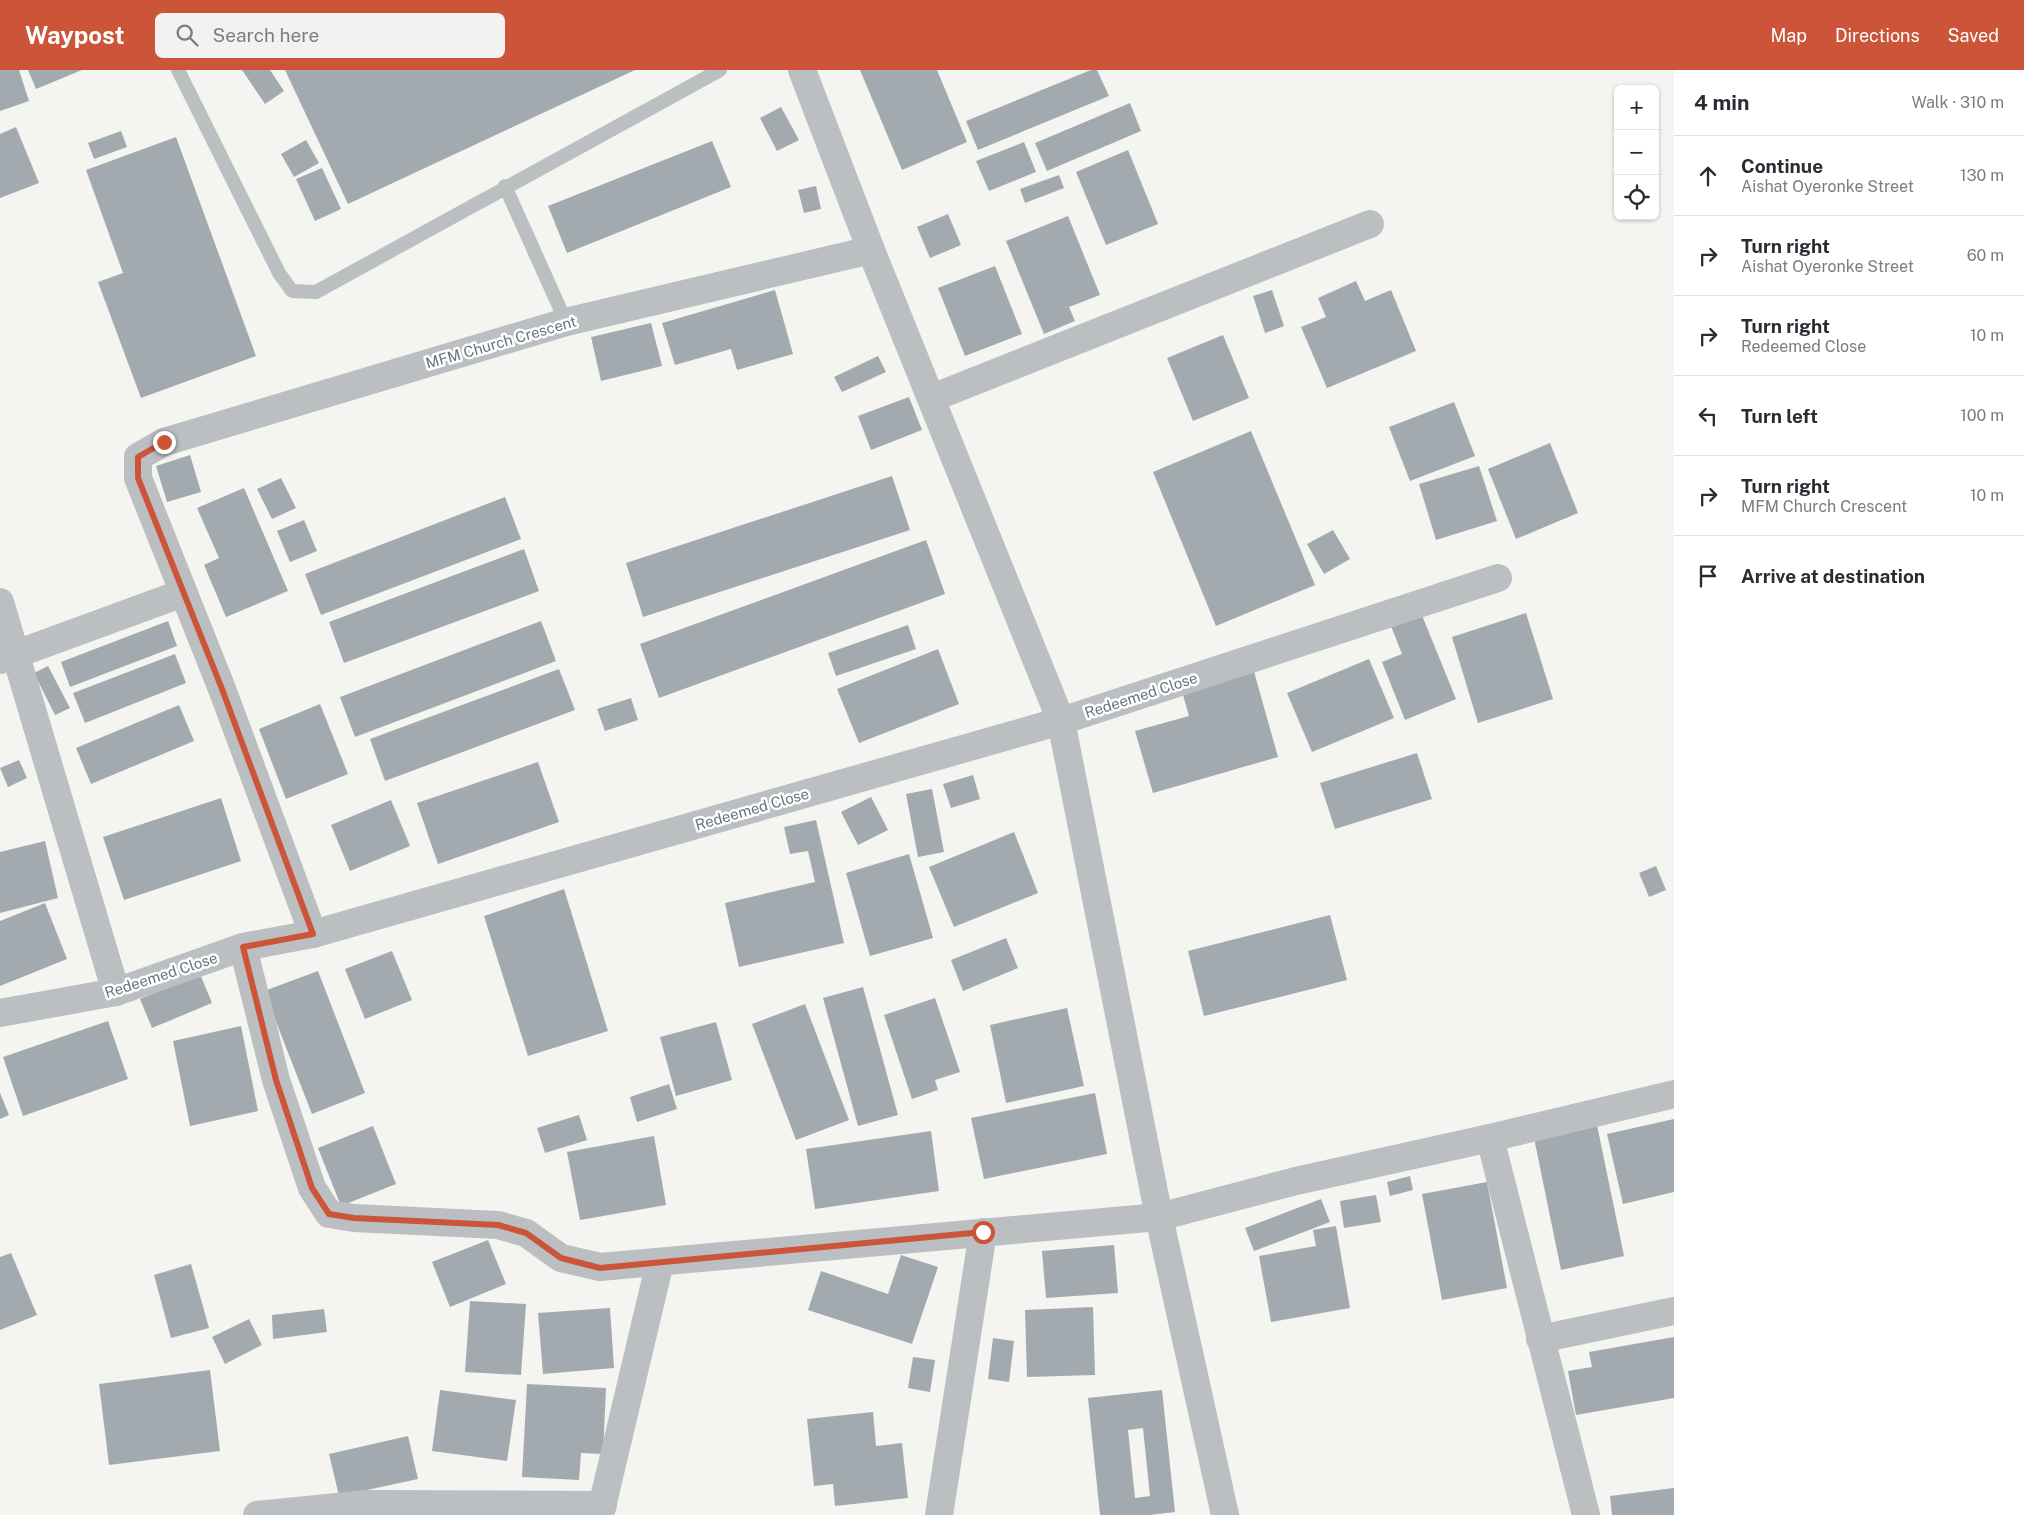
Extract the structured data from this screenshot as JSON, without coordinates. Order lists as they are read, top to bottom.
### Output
{
  "streets": {
    "street": ["MFM Church Crescent", "Redeemed Close"]
  },
  "page": {
    "header": "Waypost",
    "search": "Search here",
    "nav": ["Map", "Directions", "Saved"],
    "heading": ["4 min", "Walk · 310 m"],
    "map_buttons": ["+", "−"],
    "list": [
      ["Continue", "Aishat Oyeronke Street", "130 m"],
      ["Turn right", "Aishat Oyeronke Street", "60 m"],
      ["Turn right", "Redeemed Close", "10 m"],
      ["Turn left", "100 m"],
      ["Turn right", "MFM Church Crescent", "10 m"],
      "Arrive at destination"
    ]
  }
}
